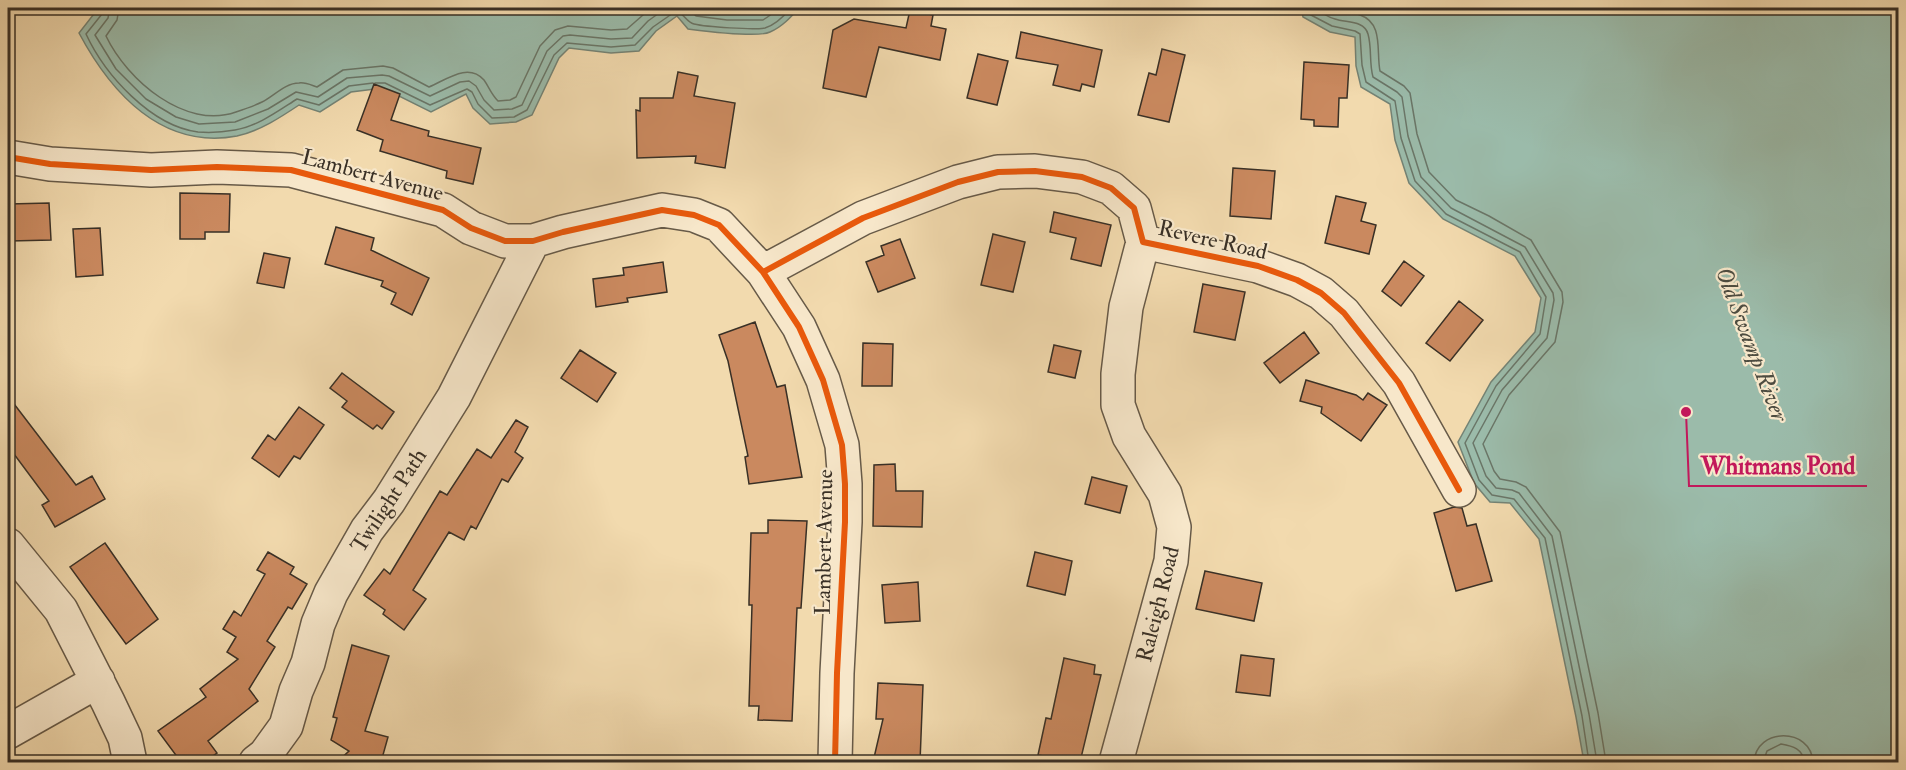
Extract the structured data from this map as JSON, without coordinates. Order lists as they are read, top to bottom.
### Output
{
  "streets": {
    "street": [
      "Lambert Avenue",
      "Revere Road",
      "Twilight Path",
      "Raleigh Road"
    ]
  },
  "crossings": [
    ["Lambert Avenue", "Revere Road"],
    ["Lambert Avenue", "Twilight Path"],
    ["Revere Road", "Raleigh Road"]
  ],
  "water": ["Old Swamp River"],
  "places": ["Whitmans Pond"]
}
